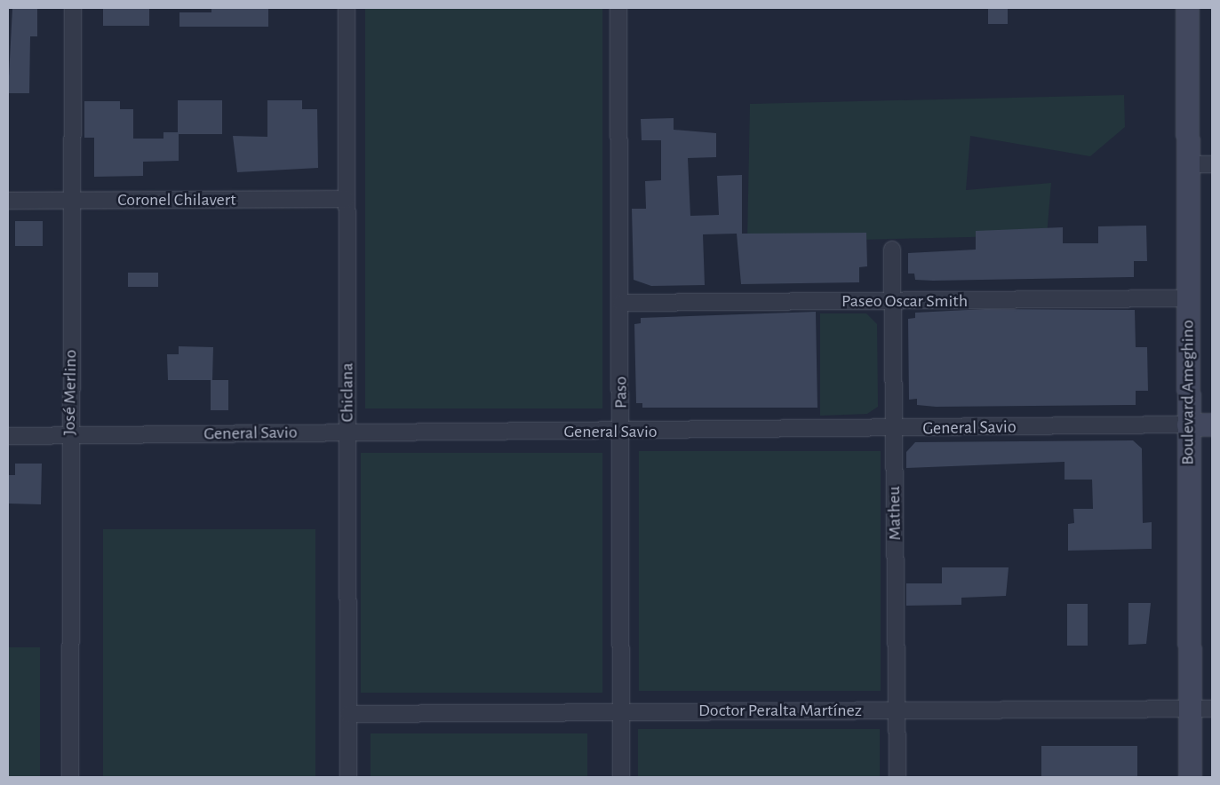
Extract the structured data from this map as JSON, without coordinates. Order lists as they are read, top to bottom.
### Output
{
  "streets": {
    "main road": ["Boulevard Ameghino", "General Savio"],
    "street": [
      "Coronel Chilavert",
      "Paseo Oscar Smith",
      "José Merlino",
      "Chiclana",
      "Paso",
      "Matheu",
      "Doctor Peralta Martínez"
    ]
  },
  "crossings": [
    ["Coronel Chilavert", "José Merlino"],
    ["Coronel Chilavert", "Chiclana"],
    ["Paseo Oscar Smith", "Paso"],
    ["Paseo Oscar Smith", "Boulevard Ameghino"],
    ["Paseo Oscar Smith", "Matheu"],
    ["José Merlino", "General Savio"],
    ["Chiclana", "General Savio"],
    ["Chiclana", "Doctor Peralta Martínez"],
    ["Paso", "General Savio"],
    ["Paso", "Doctor Peralta Martínez"],
    ["Boulevard Ameghino", "General Savio"],
    ["Boulevard Ameghino", "Doctor Peralta Martínez"],
    ["General Savio", "Matheu"],
    ["Matheu", "Doctor Peralta Martínez"]
  ]
}
